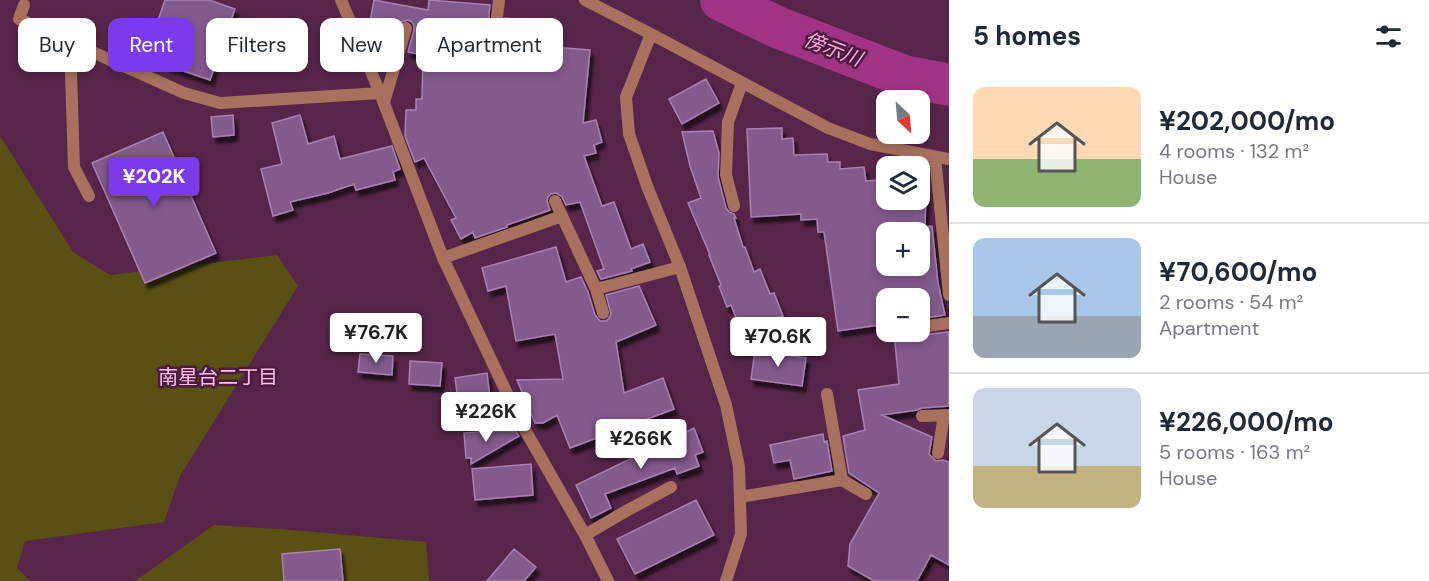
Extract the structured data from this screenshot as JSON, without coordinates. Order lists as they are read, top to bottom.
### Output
{
  "districts": ["南星台二丁目"],
  "water": ["傍示川"],
  "north": "bottom right",
  "page": {
    "heading": "5 homes",
    "chip": [
      "Buy",
      "Rent",
      "Filters",
      "New",
      "Apartment"
    ],
    "list": [
      {
        "name": "¥202,000/mo",
        "note": "4 rooms · 132 m² · House"
      },
      {
        "name": "¥70,600/mo",
        "note": "2 rooms · 54 m² · Apartment"
      },
      {
        "name": "¥226,000/mo",
        "note": "5 rooms · 163 m² · House"
      }
    ],
    "map_buttons": ["+", "−"],
    "price": [
      "¥202K",
      "¥76.7K",
      "¥70.6K",
      "¥226K",
      "¥266K"
    ]
  }
}
